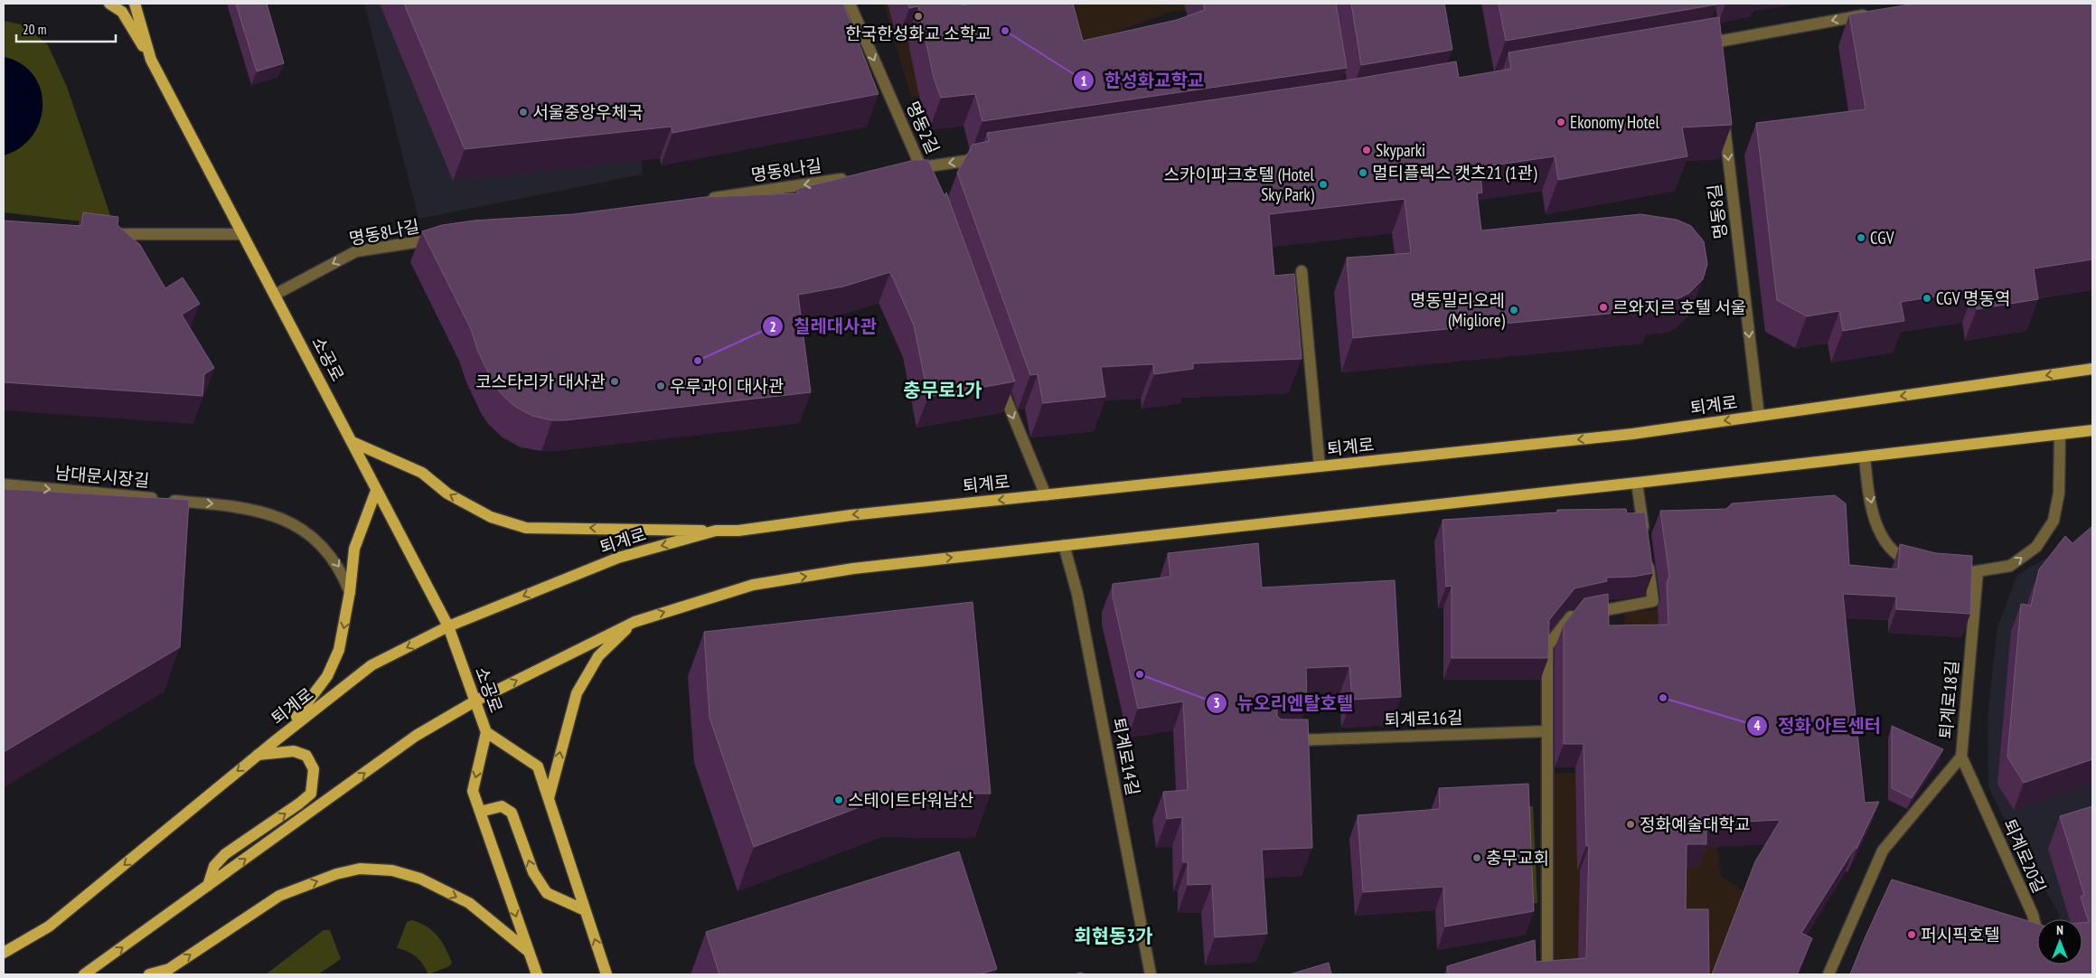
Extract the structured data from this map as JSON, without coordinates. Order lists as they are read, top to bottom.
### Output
{
  "streets": {
    "main road": ["소공로", "퇴계로"],
    "street": [
      "명동2길",
      "명동8나길",
      "명동8길",
      "남대문시장길",
      "퇴계로18길",
      "퇴계로16길",
      "퇴계로14길",
      "퇴계로20길"
    ]
  },
  "crossings": [
    ["명동8나길", "소공로"],
    ["명동8길", "퇴계로"],
    ["소공로", "퇴계로"],
    ["퇴계로18길", "퇴계로20길"]
  ],
  "one_way": [
    "명동2길",
    "명동8나길",
    "명동8길",
    "남대문시장길"
  ],
  "districts": ["충무로1가", "회현동3가"],
  "places": [
    "한국한성화교 소학교",
    "한성화교학교",
    "서울중앙우체국",
    "Ekonomy Hotel",
    "Skyparki",
    "멀티플렉스 캣츠21 (1관)",
    "스카이파크호텔 (Hotel Sky Park)",
    "CGV",
    "CGV 명동역",
    "르와지르 호텔 서울",
    "명동밀리오레 (Migliore)",
    "칠레대사관",
    "코스타리카 대사관",
    "우루과이 대사관",
    "뉴오리엔탈호텔",
    "정화 아트센터",
    "스테이트타워남산",
    "정화예술대학교",
    "충무교회",
    "퍼시픽호텔"
  ],
  "scale_bar": "20 m",
  "north": "top"
}
